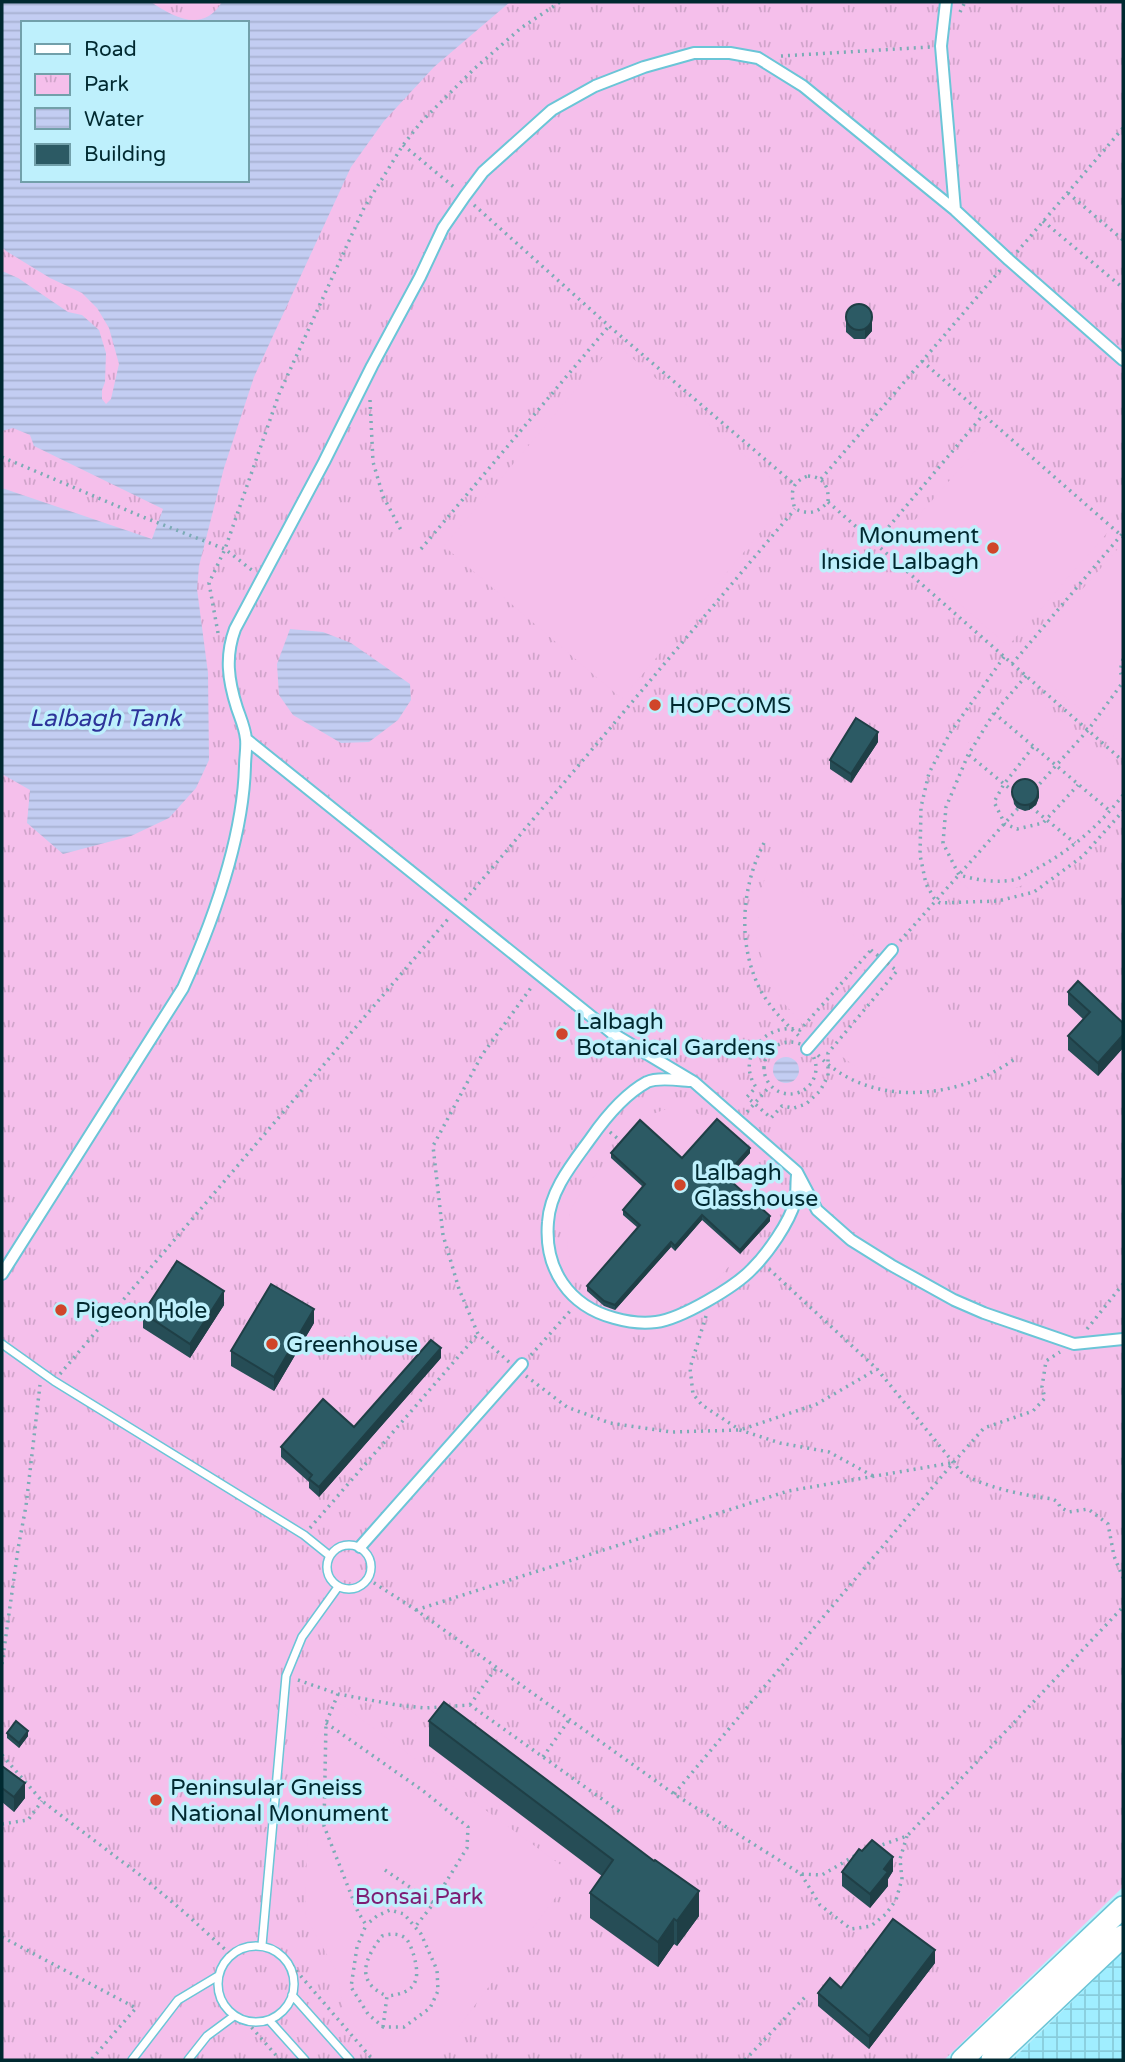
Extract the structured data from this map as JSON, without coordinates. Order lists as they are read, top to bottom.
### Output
{
  "water": ["Lalbagh Tank"],
  "parks": ["Bonsai Park"],
  "places": [
    "Monument Inside Lalbagh",
    "HOPCOMS",
    "Lalbagh Botanical Gardens",
    "Lalbagh Glasshouse",
    "Pigeon Hole",
    "Greenhouse",
    "Peninsular Gneiss National Monument"
  ],
  "legend": [
    "Road",
    "Park",
    "Water",
    "Building"
  ]
}
